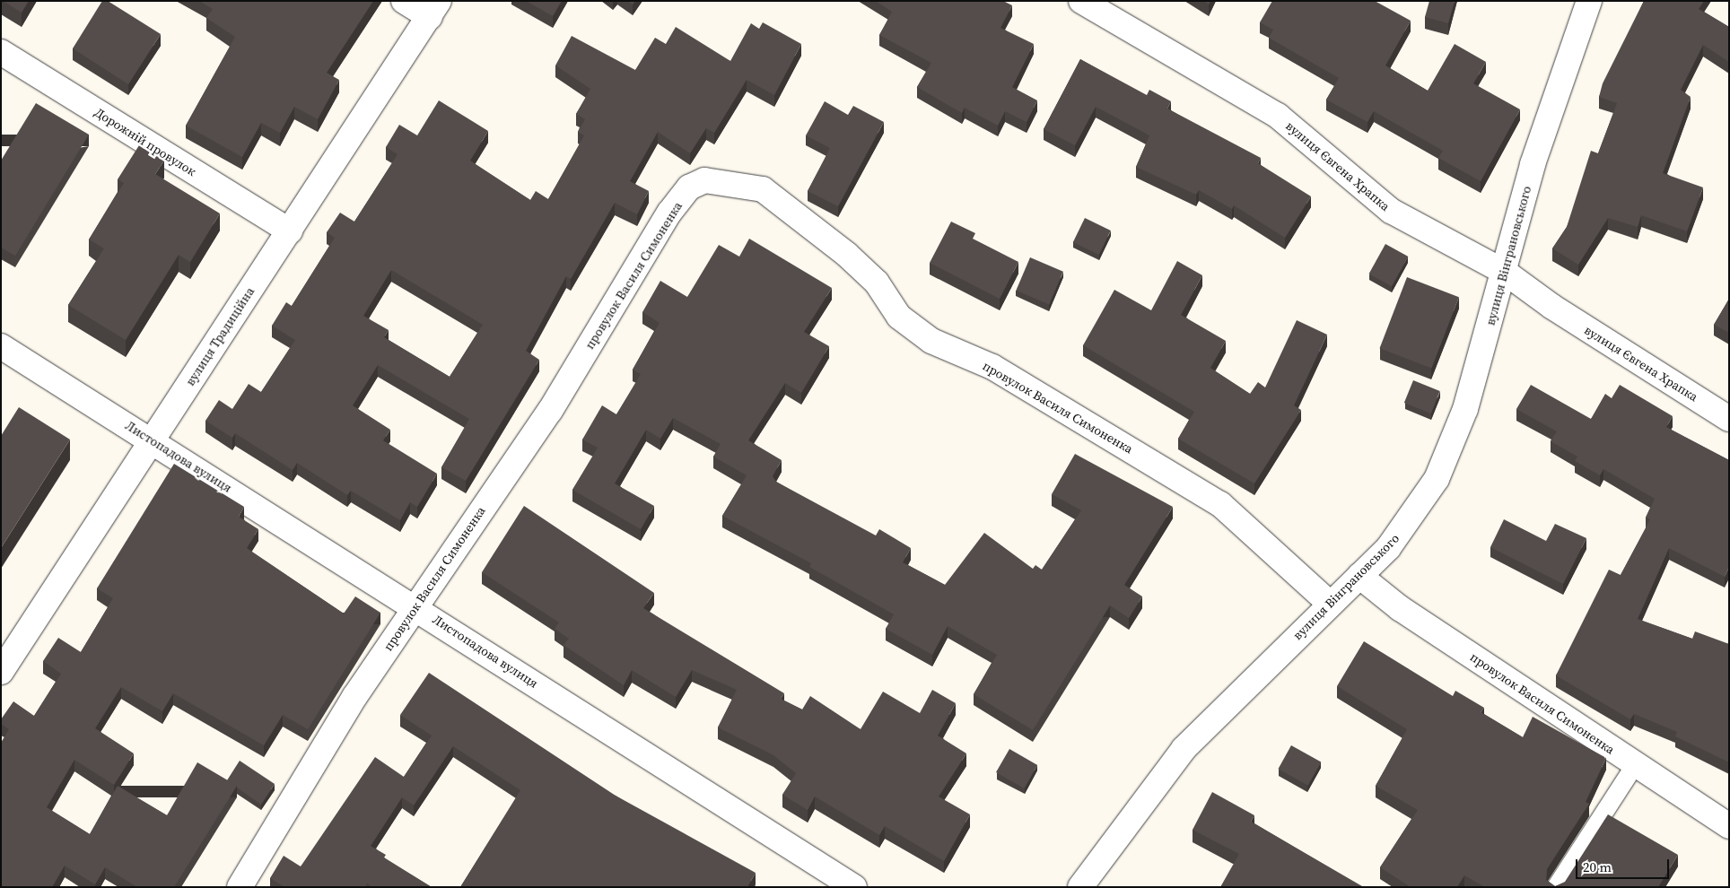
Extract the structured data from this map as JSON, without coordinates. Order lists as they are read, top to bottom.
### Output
{
  "streets": {
    "street": [
      "Дорожній провулок",
      "вулиця Євгена Храпка",
      "вулиця Вінграновського",
      "провулок Василя Симоненка",
      "вулиця Традиційна",
      "Листопадова вулиця"
    ]
  },
  "crossings": [
    ["Дорожній провулок", "вулиця Традиційна"],
    ["вулиця Євгена Храпка", "вулиця Вінграновського"],
    ["вулиця Вінграновського", "провулок Василя Симоненка"],
    ["провулок Василя Симоненка", "Листопадова вулиця"],
    ["вулиця Традиційна", "Листопадова вулиця"]
  ],
  "scale_bar": "20 m"
}
